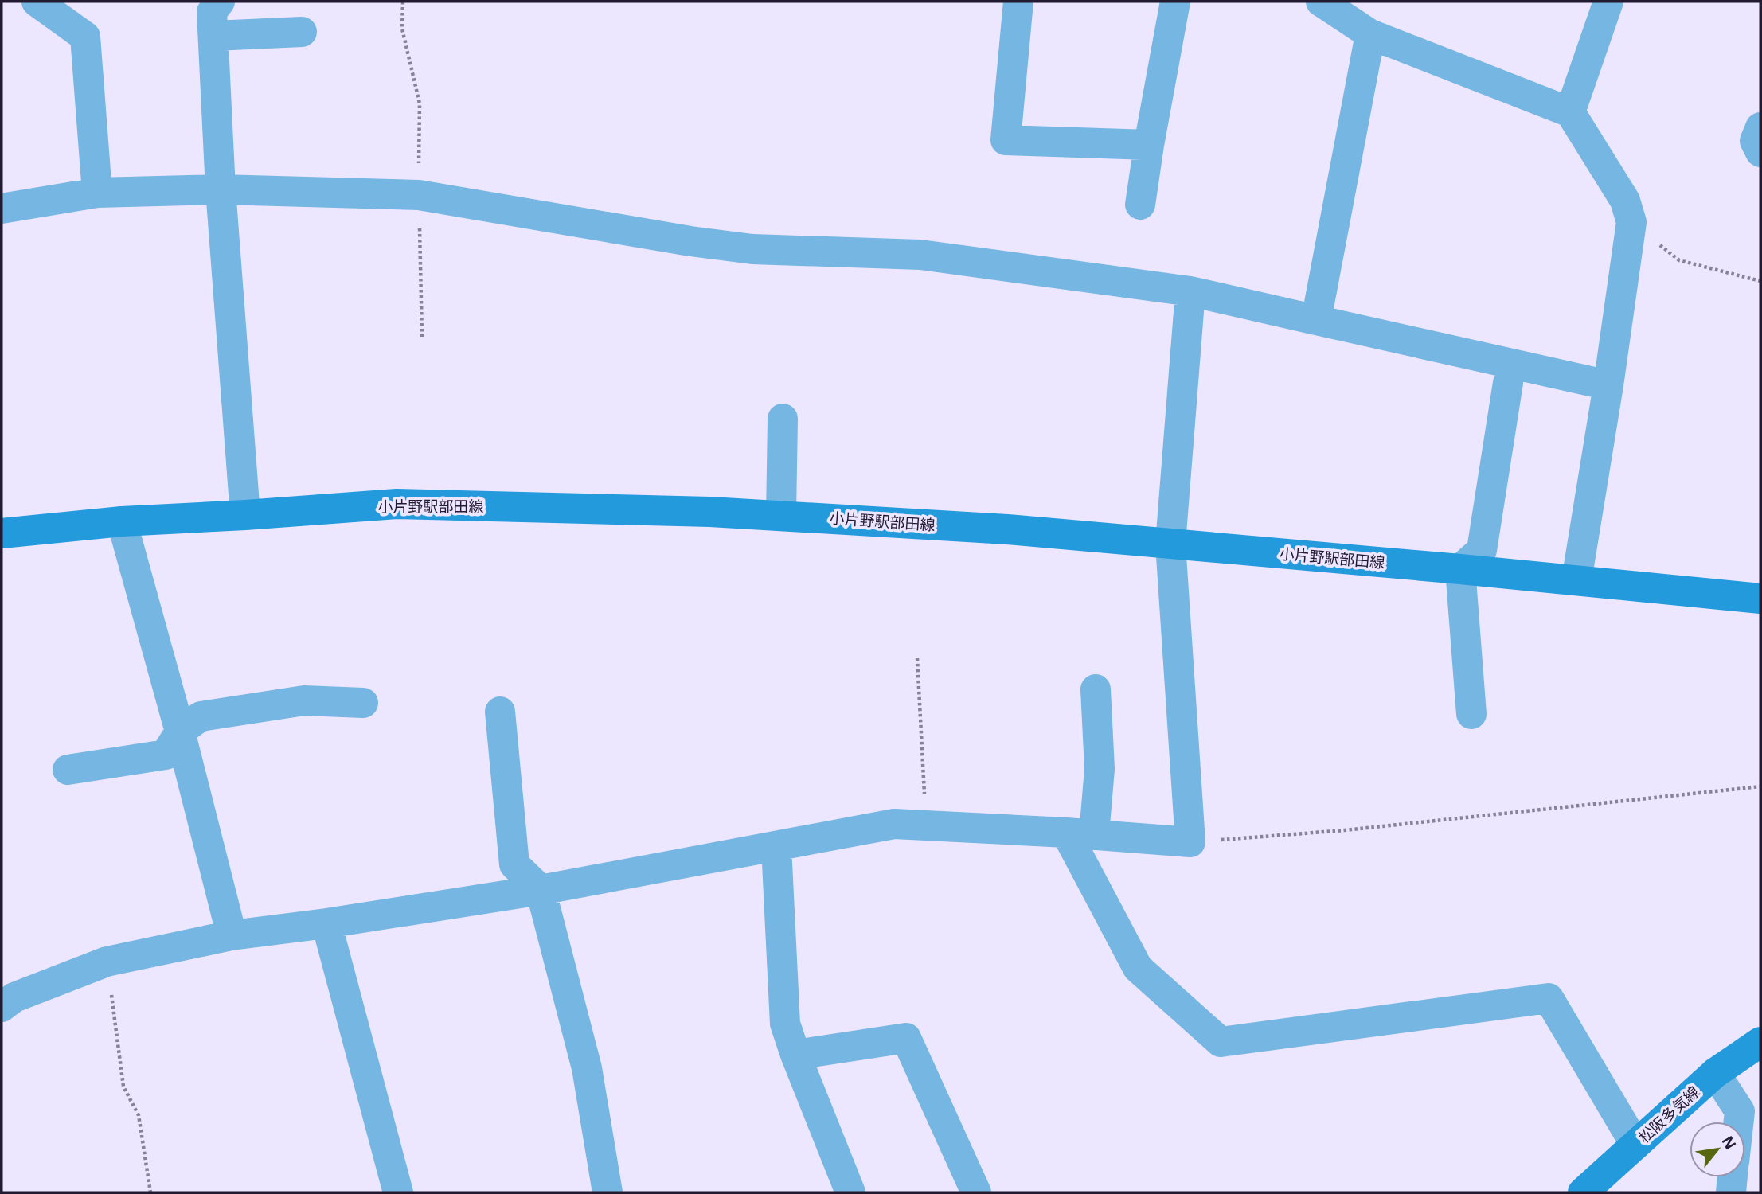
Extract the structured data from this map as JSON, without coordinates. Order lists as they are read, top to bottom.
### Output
{
  "streets": {
    "main road": ["小片野駅部田線", "松阪多気線"]
  },
  "north": "top right"
}
